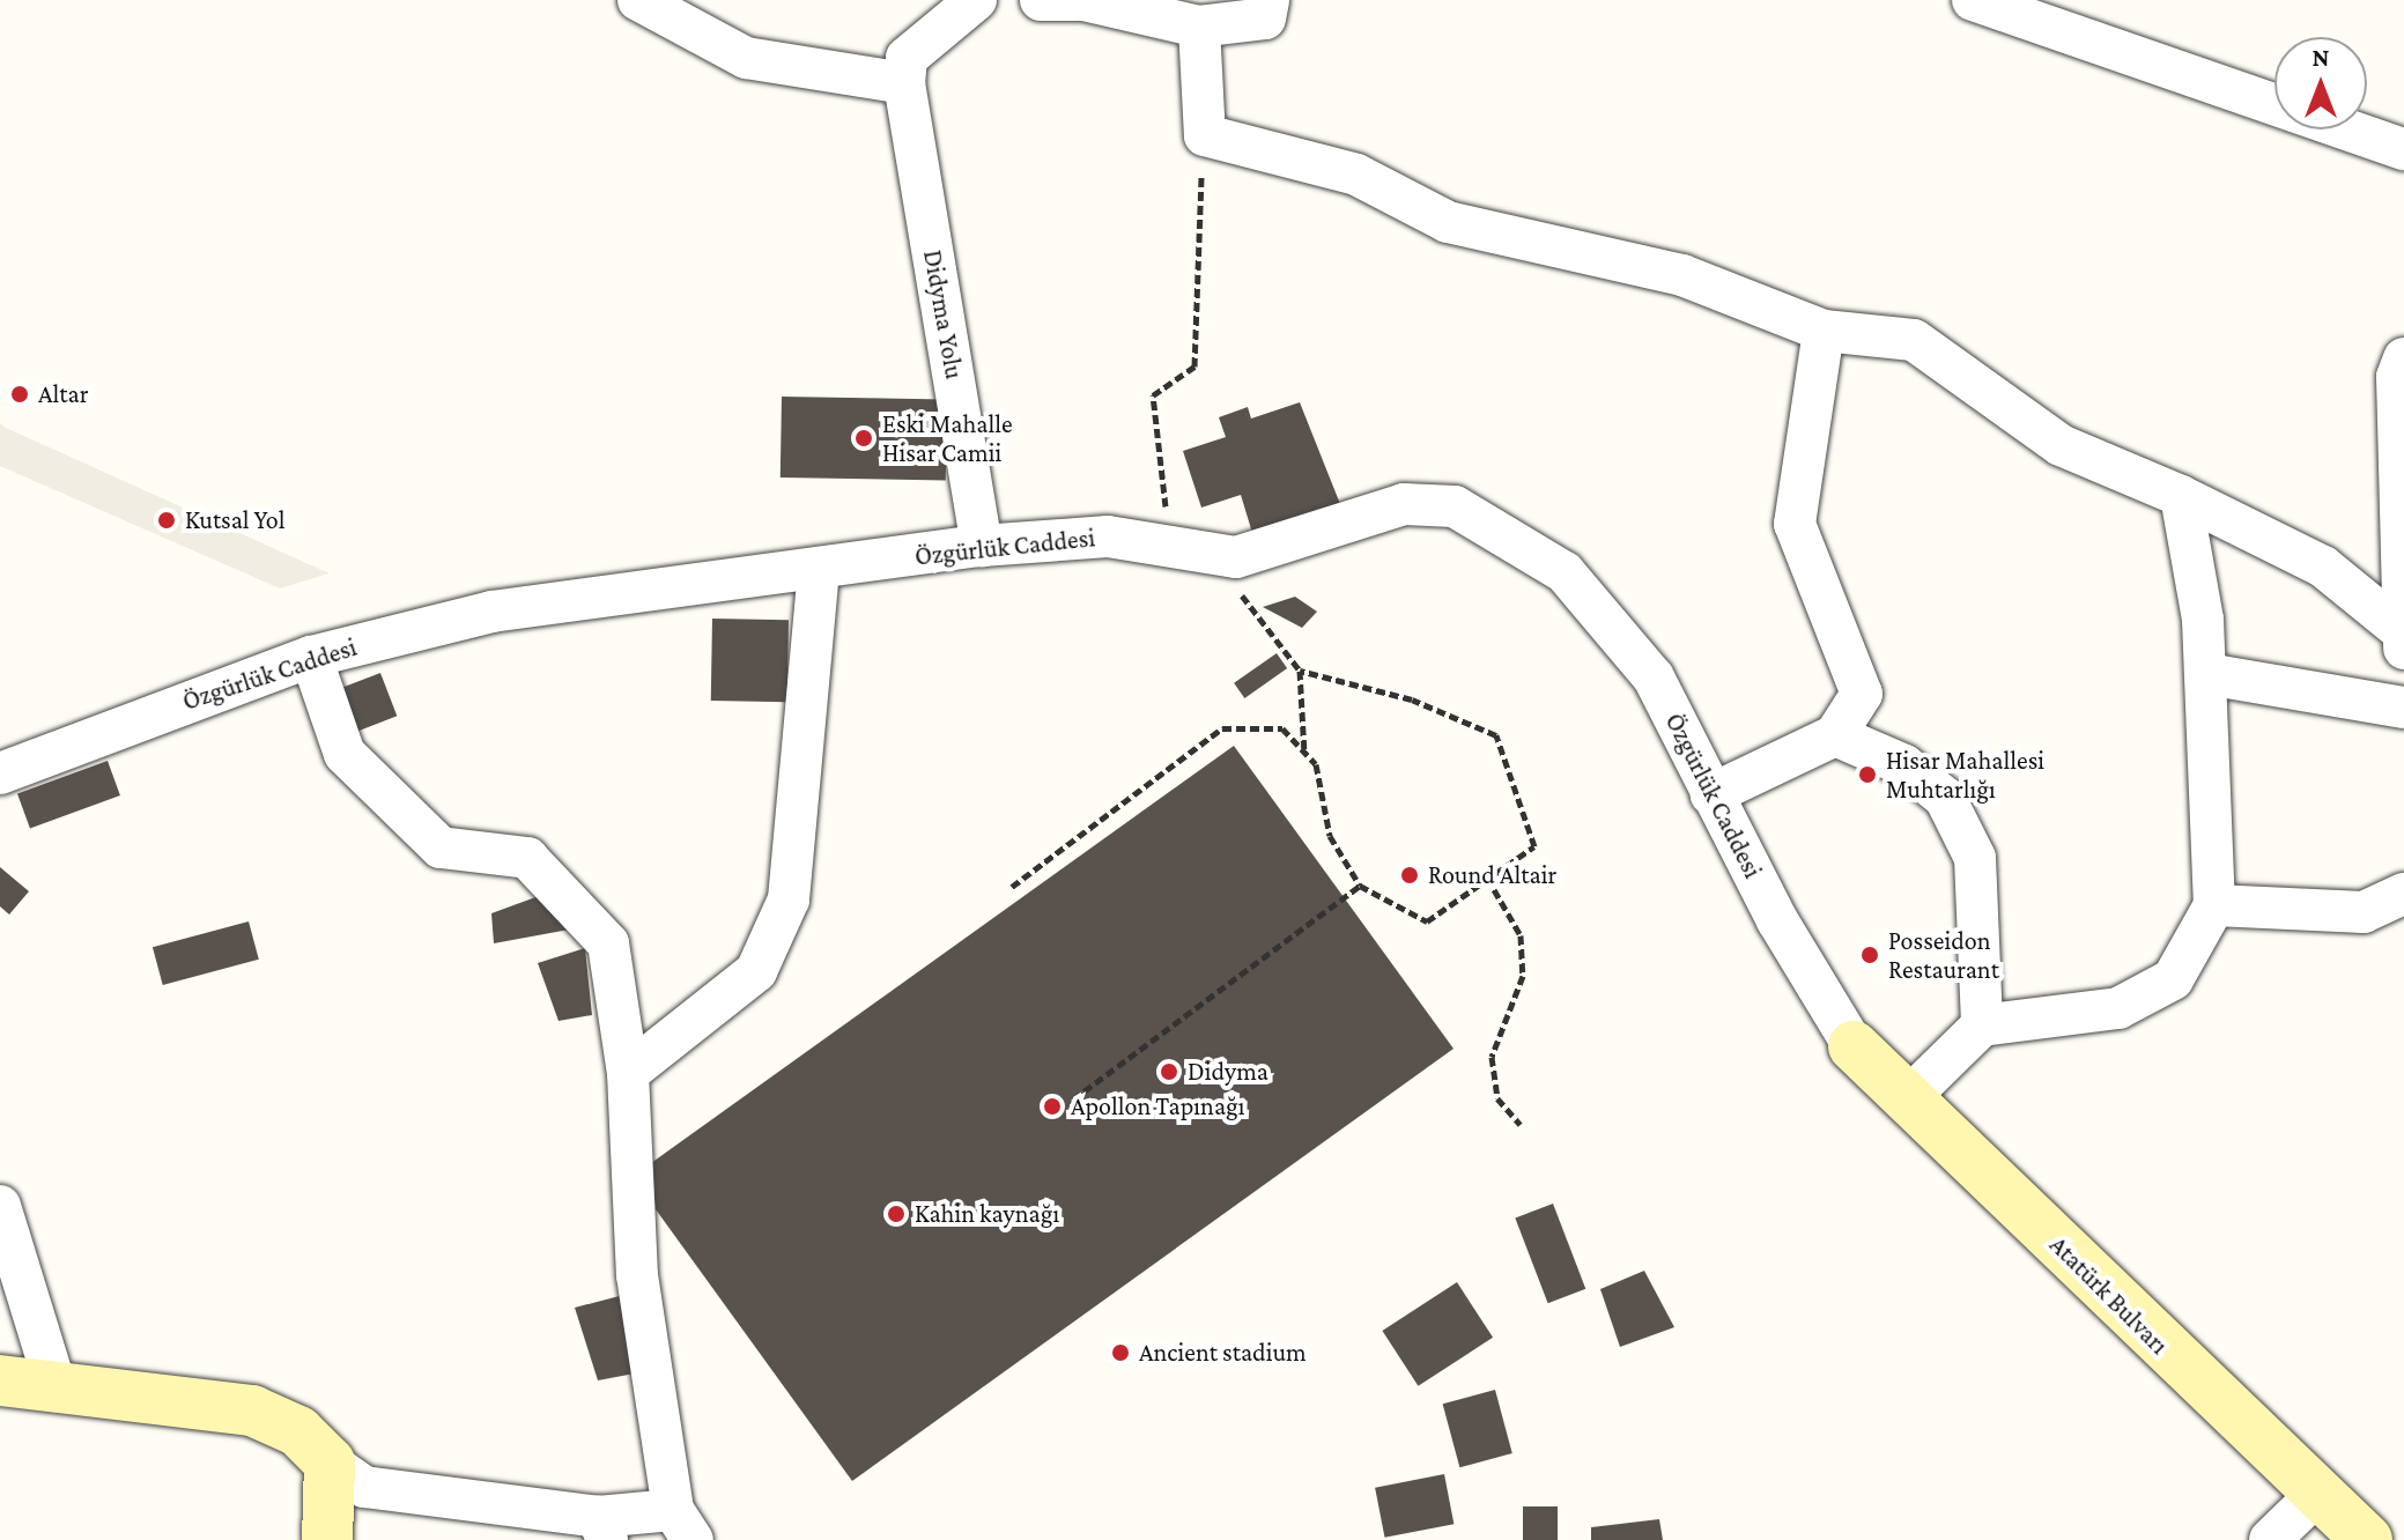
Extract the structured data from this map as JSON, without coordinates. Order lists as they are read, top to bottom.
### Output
{
  "streets": {
    "main road": ["Atatürk Bulvarı"],
    "street": ["Didyma Yolu", "Özgürlük Caddesi"]
  },
  "crossings": [
    ["Didyma Yolu", "Özgürlük Caddesi"],
    ["Özgürlük Caddesi", "Atatürk Bulvarı"]
  ],
  "places": [
    "Altar",
    "Eski Mahalle Hisar Camii",
    "Kutsal Yol",
    "Hisar Mahallesi Muhtarlığı",
    "Round Altair",
    "Posseidon Restaurant",
    "Didyma",
    "Apollon Tapınağı",
    "Kahin kaynağı",
    "Ancient stadium"
  ],
  "north": "top"
}
